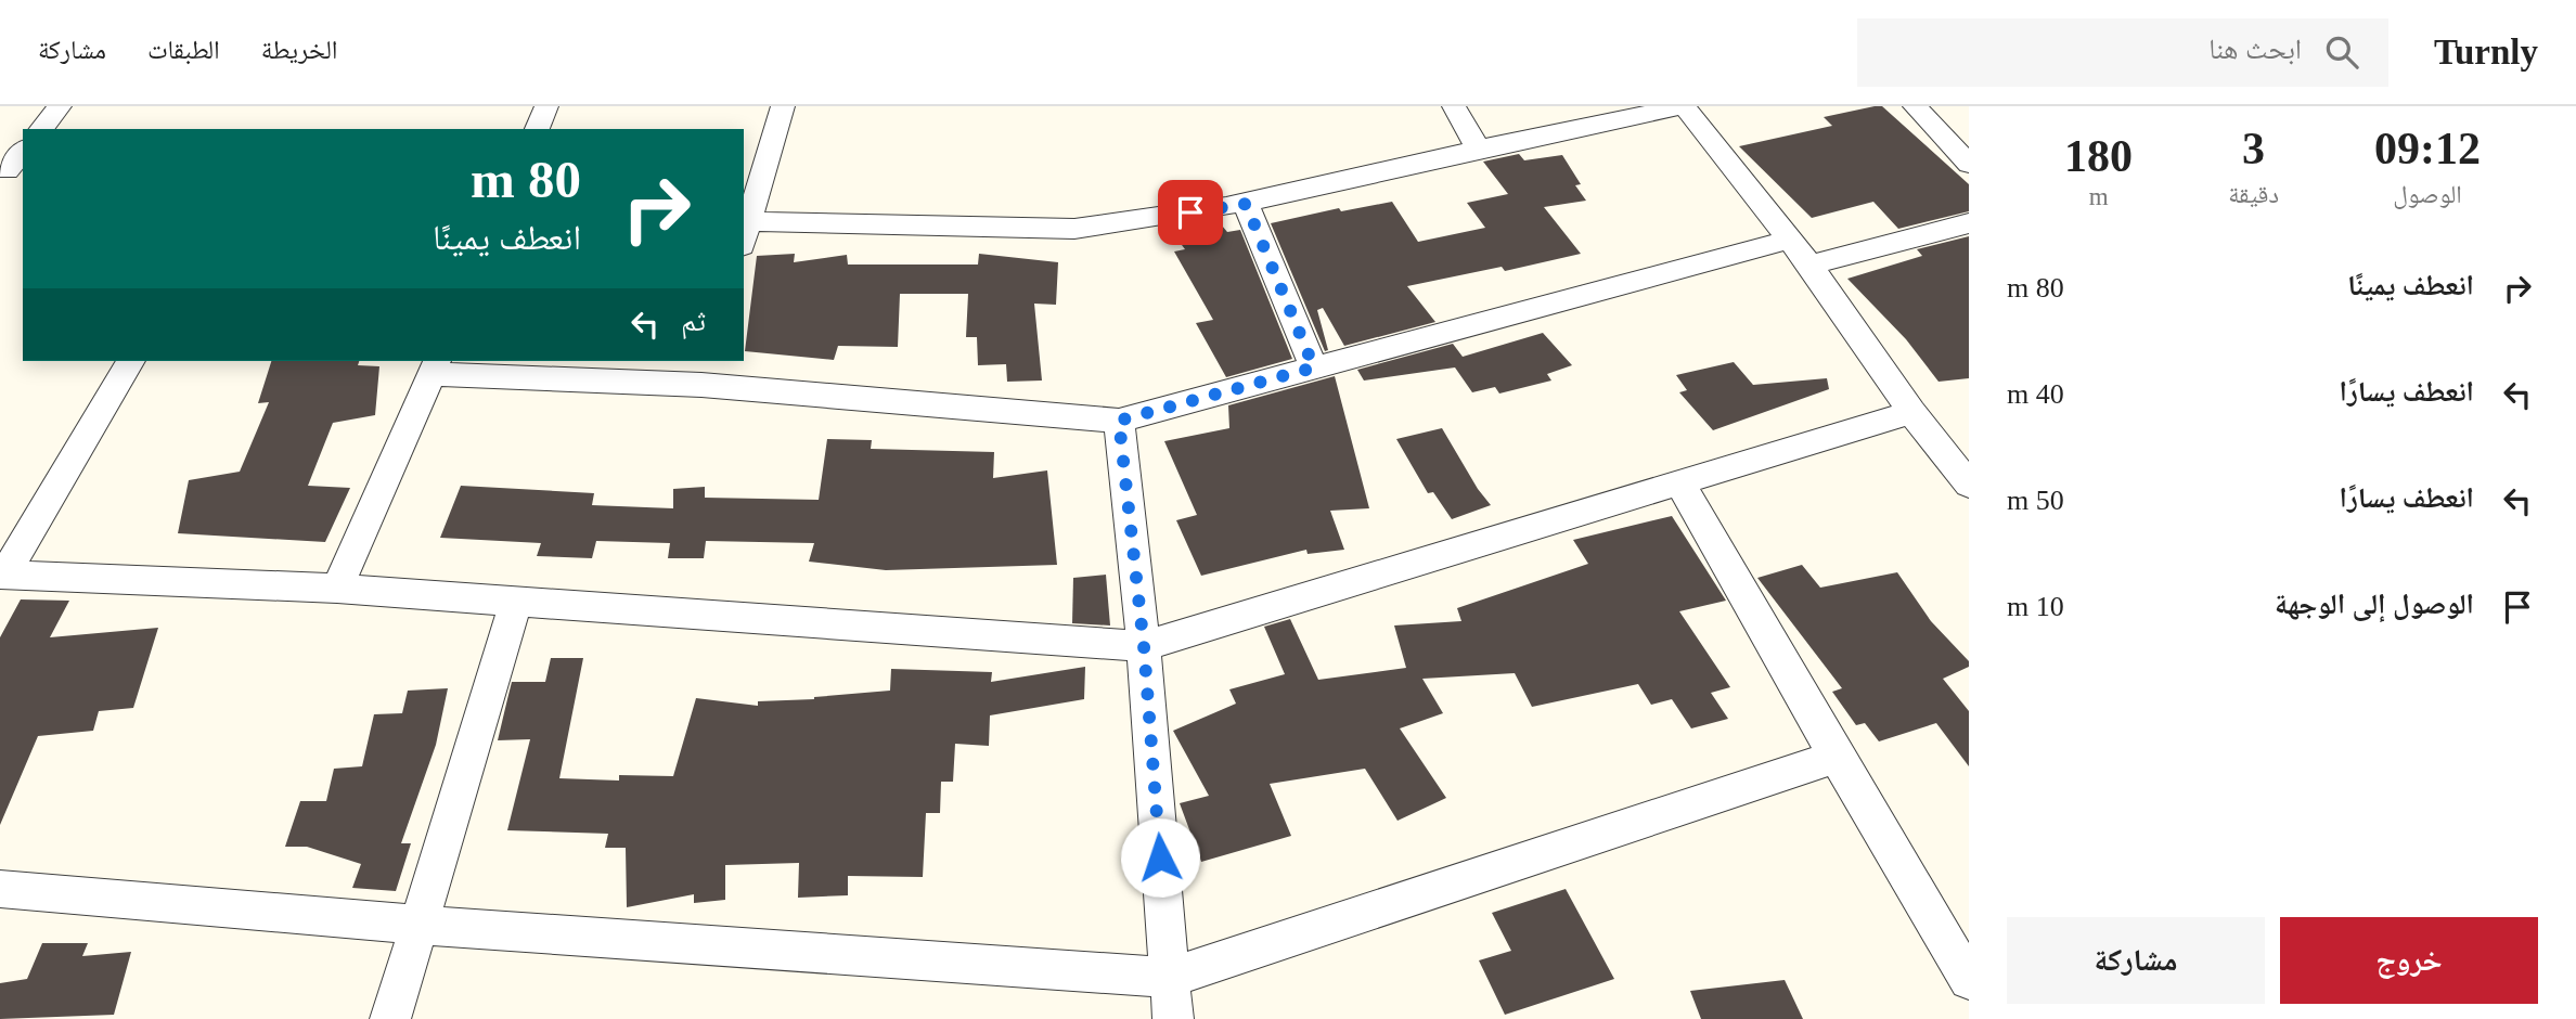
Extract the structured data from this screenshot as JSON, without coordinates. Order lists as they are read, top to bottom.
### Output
{
  "page": {
    "header": "Turnly",
    "search": "ابحث هنا",
    "nav": ["الخريطة", "الطبقات", "مشاركة"],
    "eta": [
      "09:12",
      "الوصول",
      "3",
      "دقيقة",
      "180",
      "m"
    ],
    "turn": ["80 m", "انعطف يمينًا"],
    "list": [
      {
        "name": "انعطف يمينًا",
        "value": "80 m"
      },
      {
        "name": "انعطف يسارًا",
        "value": "40 m"
      },
      {
        "name": "انعطف يسارًا",
        "value": "50 m"
      },
      {
        "name": "الوصول إلى الوجهة",
        "value": "10 m"
      }
    ],
    "then": "ثم",
    "buttons": ["خروج", "مشاركة"]
  }
}
